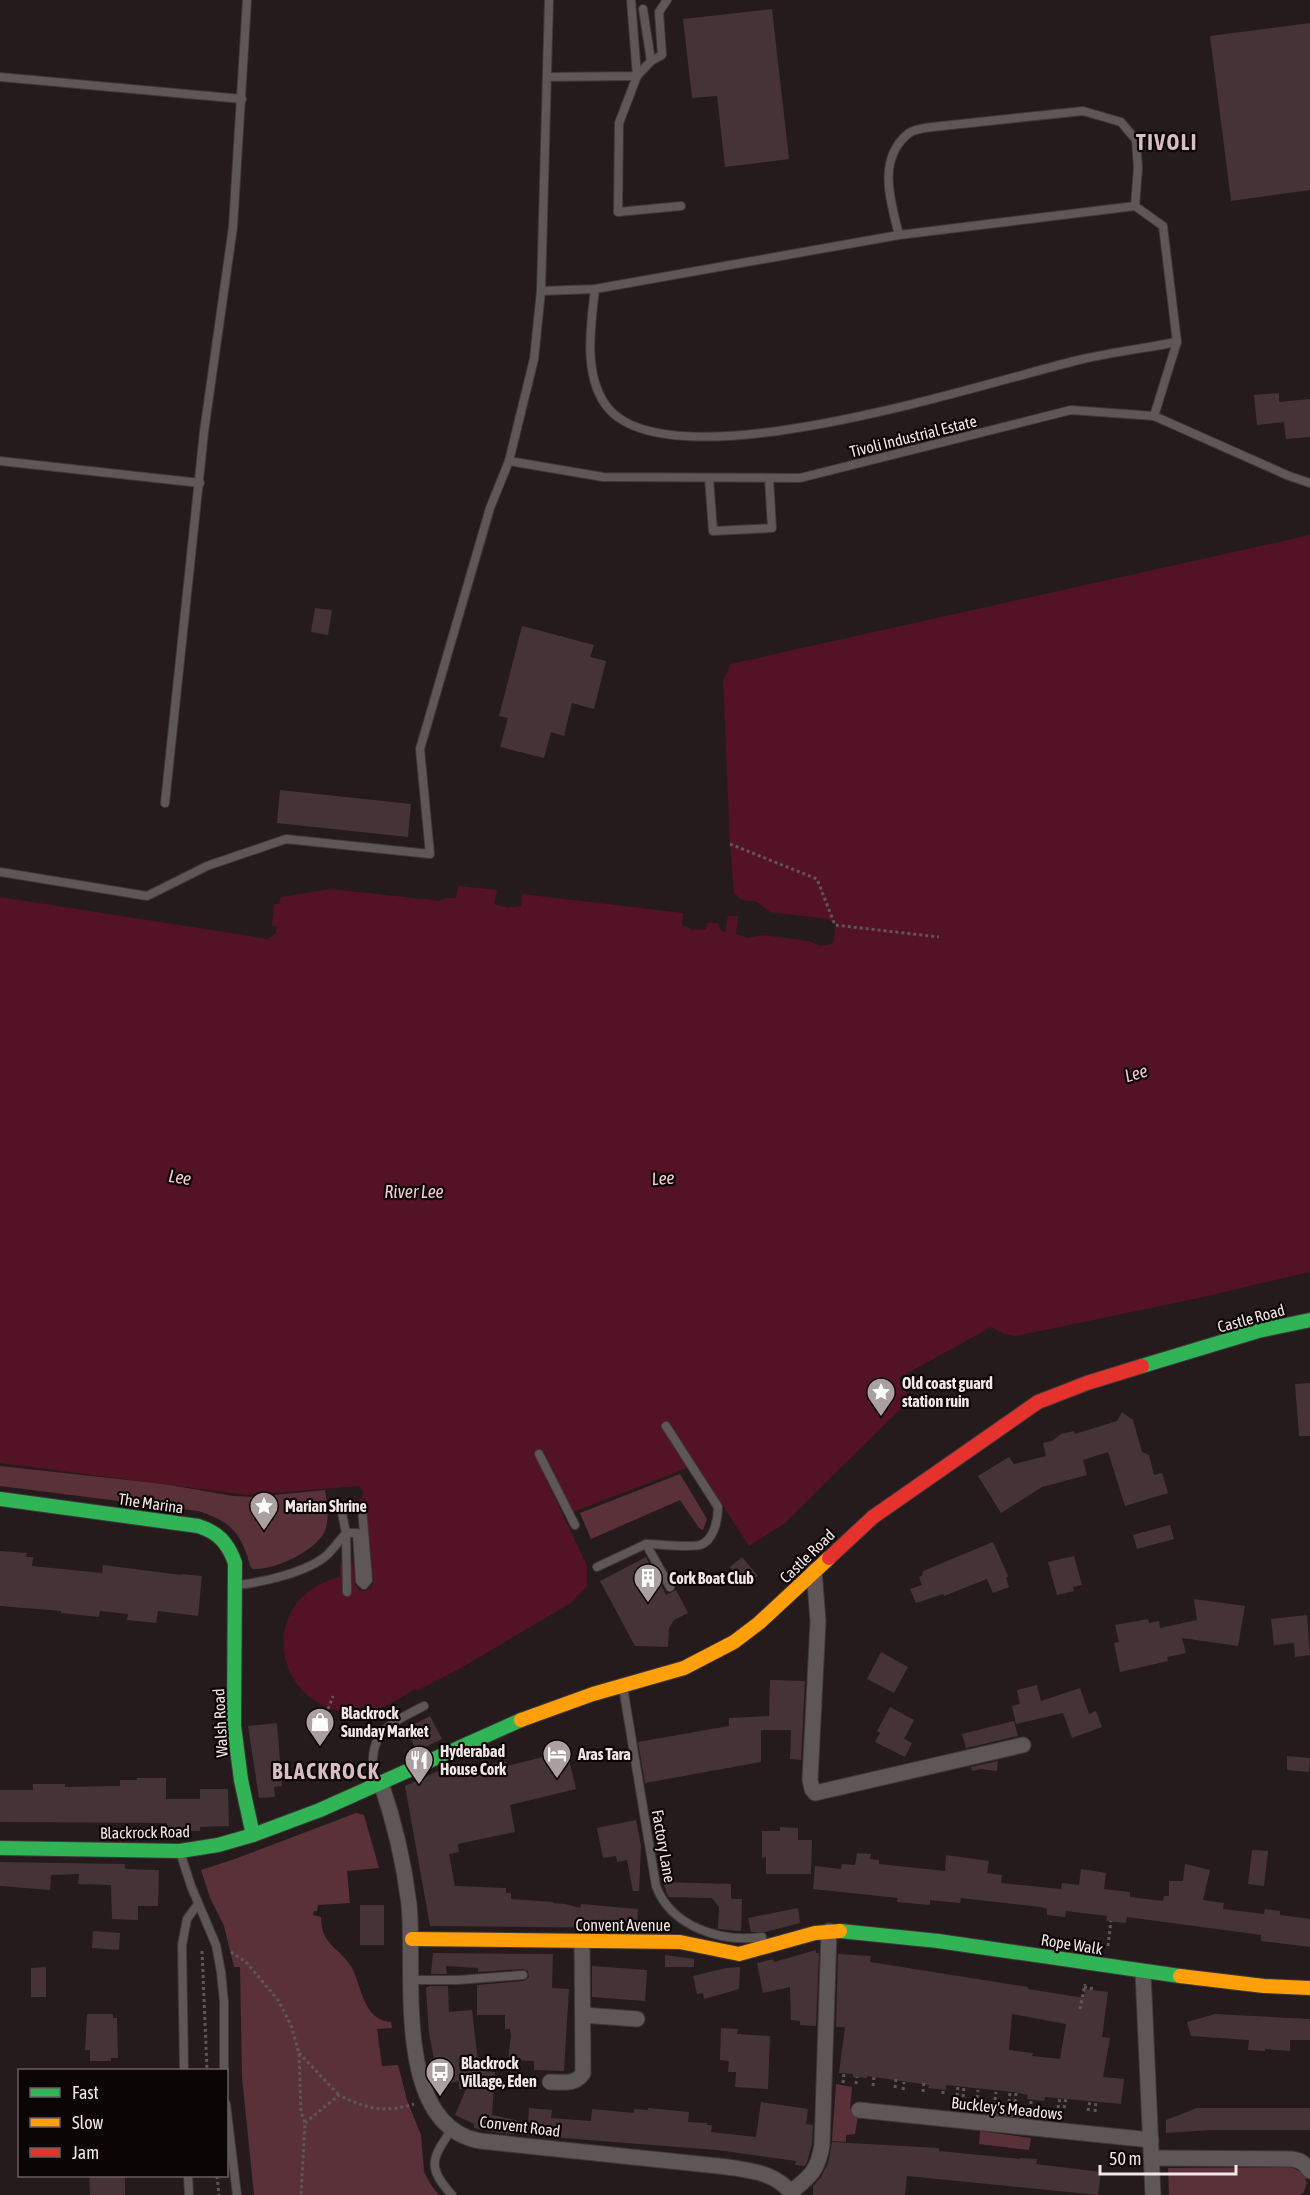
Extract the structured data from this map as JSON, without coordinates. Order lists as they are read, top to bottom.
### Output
{
  "streets": {
    "street": [
      "Castle Road",
      "The Marina",
      "Walsh Road",
      "Blackrock Road",
      "Convent Avenue",
      "Rope Walk",
      "Buckley's Meadows",
      "Convent Road"
    ],
    "lane": ["Tivoli Industrial Estate", "Factory Lane"]
  },
  "crossings": [
    ["Castle Road", "Blackrock Road"],
    ["Castle Road", "Factory Lane"],
    ["Castle Road", "Convent Road"],
    ["The Marina", "Walsh Road"],
    ["Walsh Road", "Blackrock Road"],
    ["Factory Lane", "Convent Avenue"],
    ["Convent Avenue", "Rope Walk"],
    ["Convent Avenue", "Convent Road"]
  ],
  "districts": ["TIVOLI", "BLACKROCK"],
  "water": ["Lee", "River Lee"],
  "places": {
    "place": ["Old coast guard station ruin", "Marian Shrine"],
    "building": ["Cork Boat Club"],
    "shop": ["Blackrock Sunday Market"],
    "hotel": ["Aras Tara"],
    "restaurant": ["Hyderabad House Cork"],
    "bus stop": ["Blackrock Village, Eden"]
  },
  "legend": ["Fast", "Slow", "Jam"],
  "scale_bar": "50 m"
}
